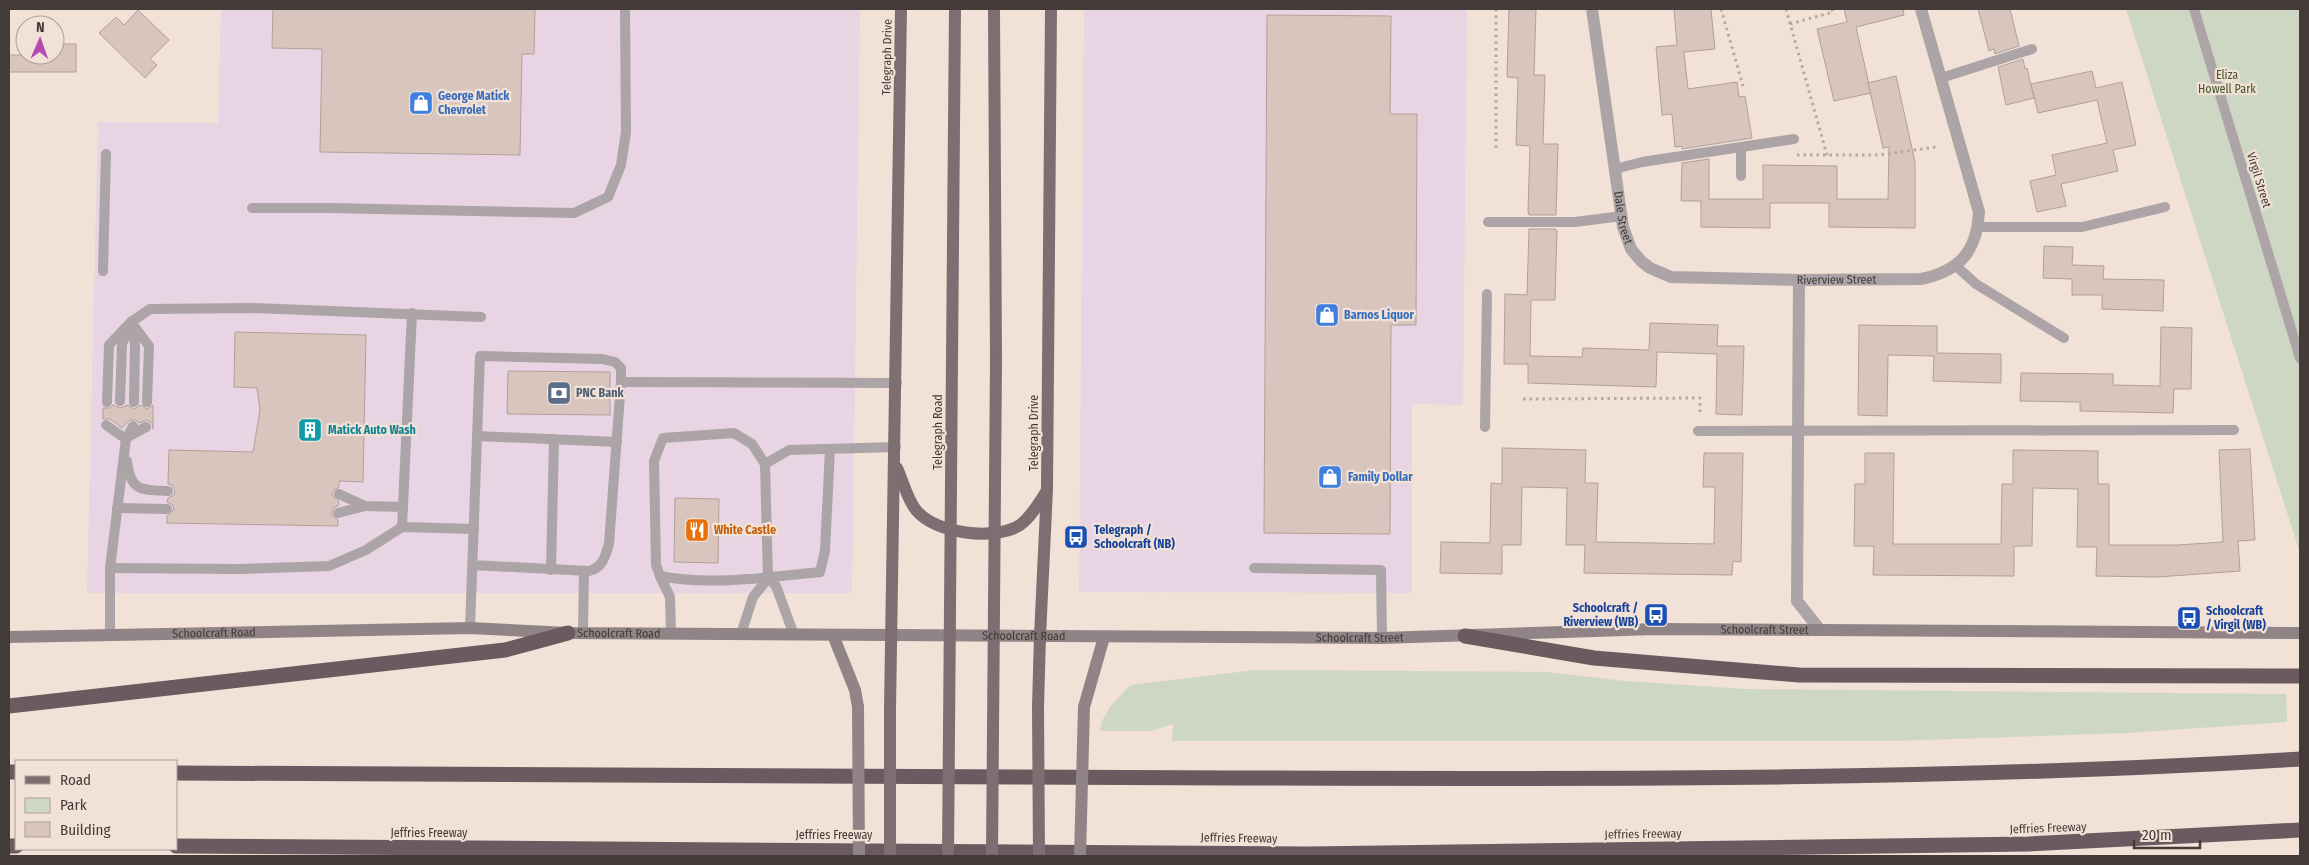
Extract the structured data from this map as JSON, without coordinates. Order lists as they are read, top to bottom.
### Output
{
  "streets": {
    "highway": ["Jeffries Freeway"],
    "main road": [
      "Telegraph Drive",
      "Telegraph Road",
      "Schoolcraft Street",
      "Schoolcraft Road"
    ],
    "street": ["Dale Street", "Riverview Street"],
    "lane": ["Virgil Street"]
  },
  "crossings": [
    ["Telegraph Drive", "Schoolcraft Road"],
    ["Dale Street", "Riverview Street"],
    ["Riverview Street", "Schoolcraft Street"],
    ["Schoolcraft Street", "Schoolcraft Road"]
  ],
  "parks": ["Eliza Howell Park"],
  "places": {
    "shop": ["George Matick Chevrolet", "Barnos Liquor", "Family Dollar"],
    "bank": ["PNC Bank"],
    "building": ["Matick Auto Wash"],
    "restaurant": ["White Castle"],
    "bus stop": ["Telegraph / Schoolcraft (NB)", "Schoolcraft / Riverview (WB)", "Schoolcraft / Virgil (WB)"]
  },
  "legend": ["Road", "Park", "Building"],
  "scale_bar": "20 m",
  "north": "top"
}
